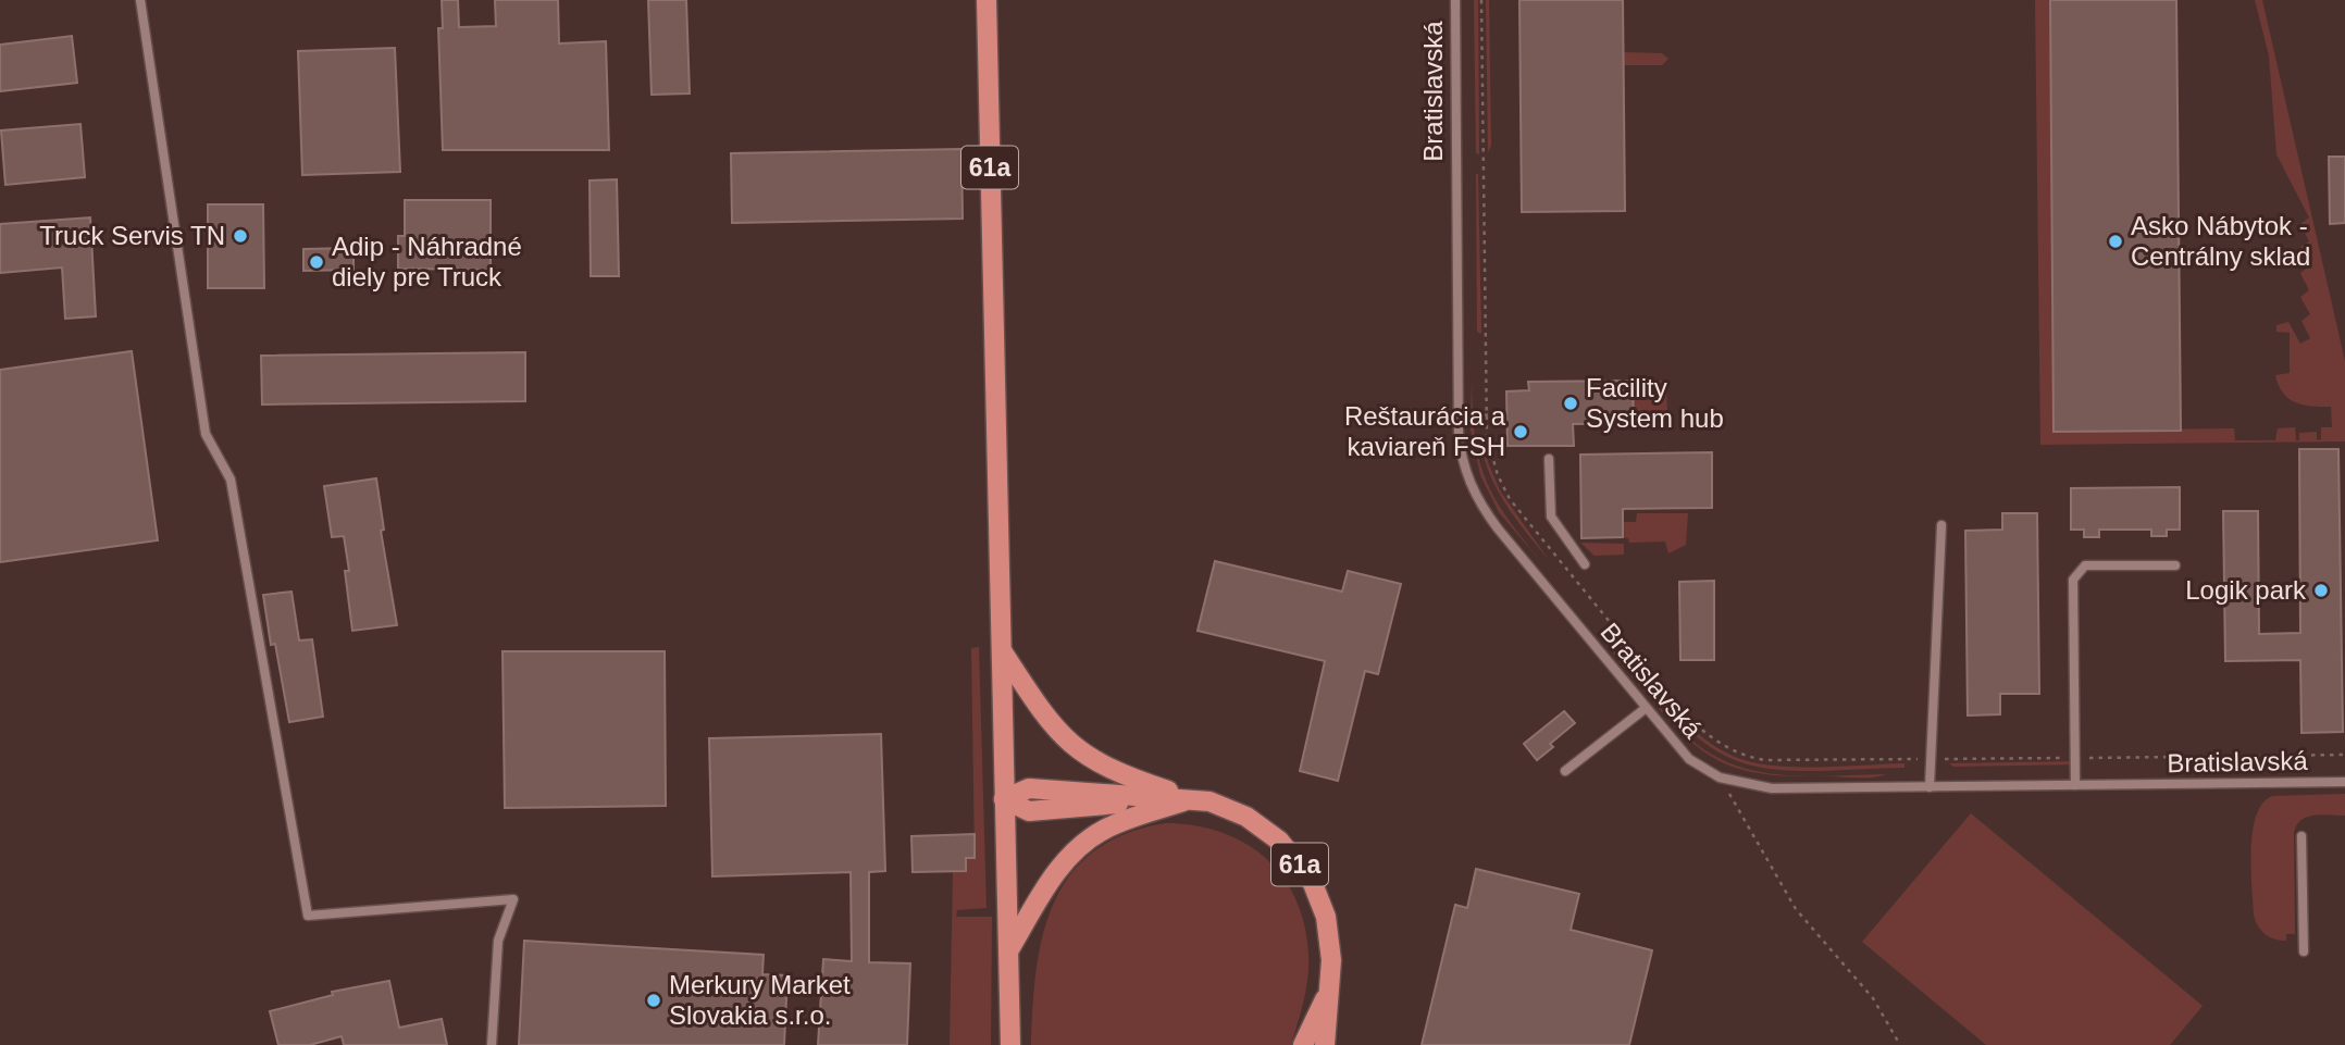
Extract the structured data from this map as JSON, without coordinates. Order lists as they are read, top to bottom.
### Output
{
  "streets": {
    "main road": ["61a"],
    "lane": ["Bratislavská"]
  },
  "places": [
    "Truck Servis TN",
    "Asko Nábytok - Centrálny sklad",
    "Adip - Náhradné diely pre Truck",
    "Facility System hub",
    "Reštaurácia a kaviareň FSH",
    "Logik park",
    "Merkury Market Slovakia s.r.o."
  ]
}
